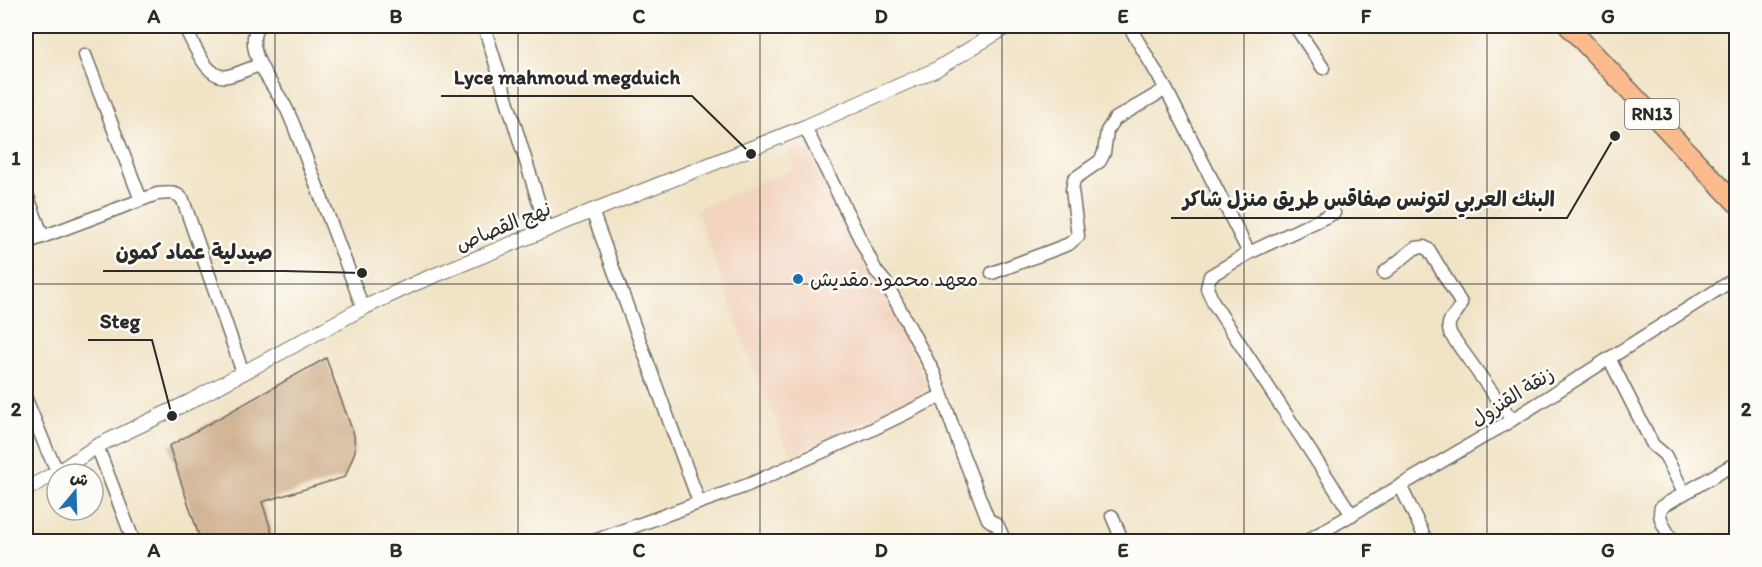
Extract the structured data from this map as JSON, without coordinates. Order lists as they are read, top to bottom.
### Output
{
  "streets": {
    "main road": ["RN13"],
    "street": ["نهج القصاص", "زنقة القنزول"]
  },
  "places": [
    "البنك العربي لتونس صفاقس طريق منزل شاكر",
    "Lyce mahmoud megduich",
    "صيدلية عماد كمون",
    "معهد محمود مقديش",
    "Steg"
  ],
  "north": "top",
  "grid": {
    "columns": [
      "A",
      "B",
      "C",
      "D",
      "E",
      "F",
      "G"
    ],
    "rows": ["1", "2"]
  }
}
